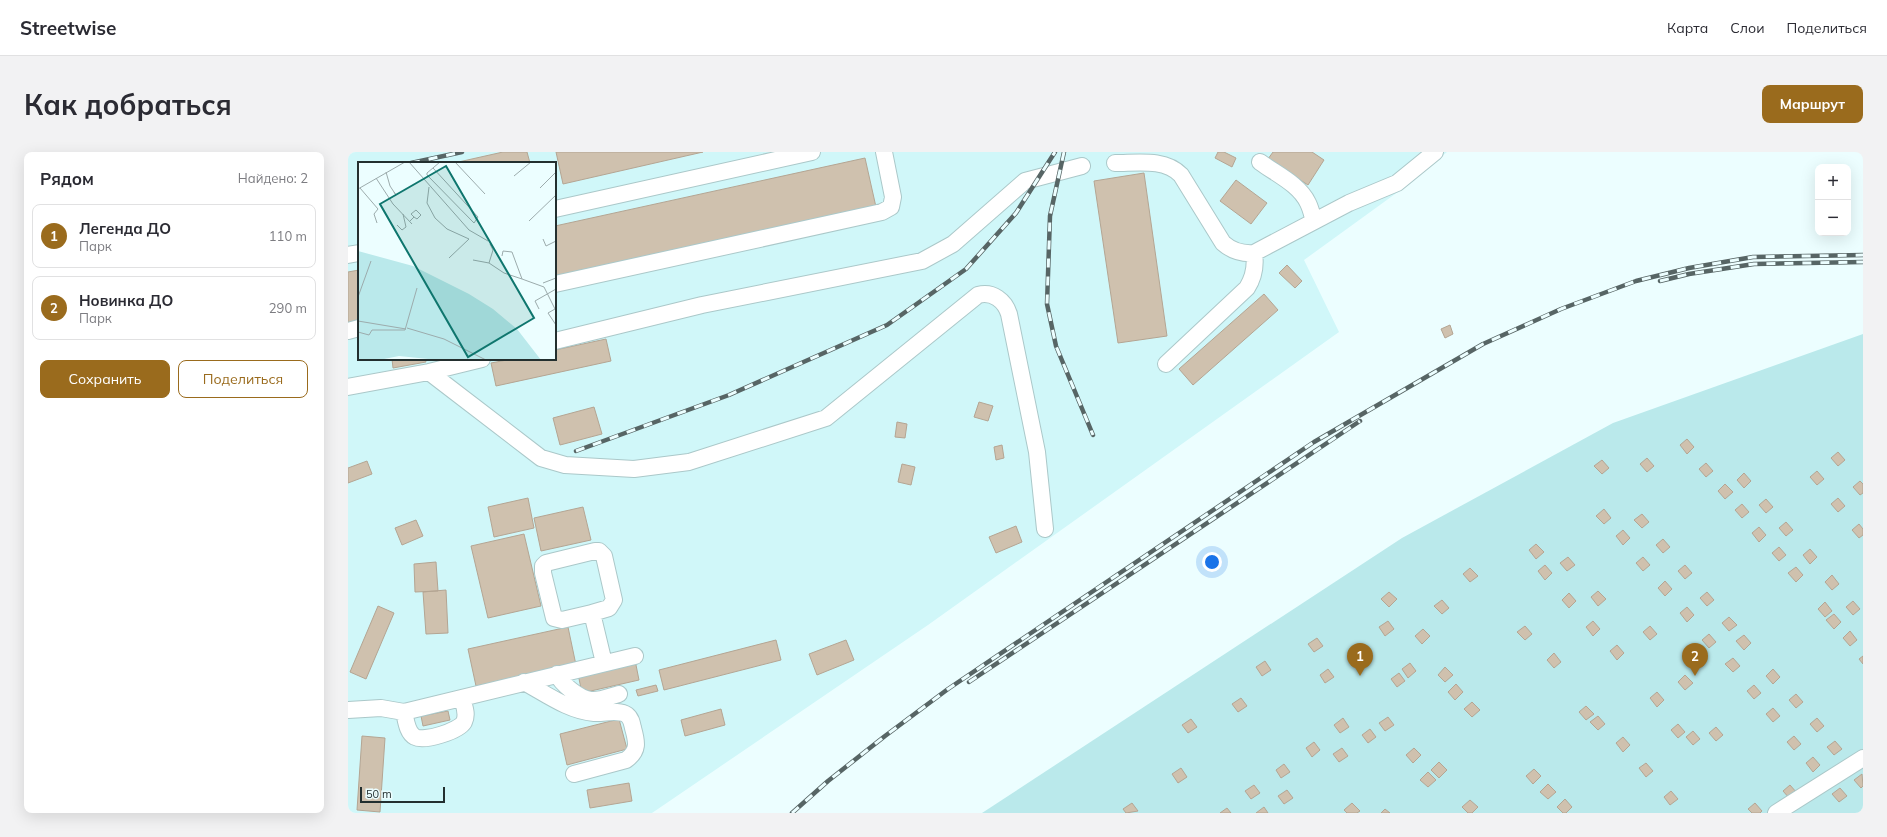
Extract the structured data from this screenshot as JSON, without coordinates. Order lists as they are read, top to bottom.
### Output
{
  "scale_bar": "50 m",
  "page": {
    "header": "Streetwise",
    "nav": ["Карта", "Слои", "Поделиться"],
    "buttons": [
      "Маршрут",
      ["Сохранить", "Поделиться"]
    ],
    "title": "Как добраться",
    "heading": ["Рядом", "Найдено: 2"],
    "map_buttons": ["+", "−"],
    "list": [
      {
        "mark": "1",
        "name": "Легенда ДО",
        "note": "Парк",
        "value": "110 m"
      },
      {
        "mark": "2",
        "name": "Новинка ДО",
        "note": "Парк",
        "value": "290 m"
      }
    ],
    "pins": ["1", "2"],
    "scale": "50 m"
  }
}
